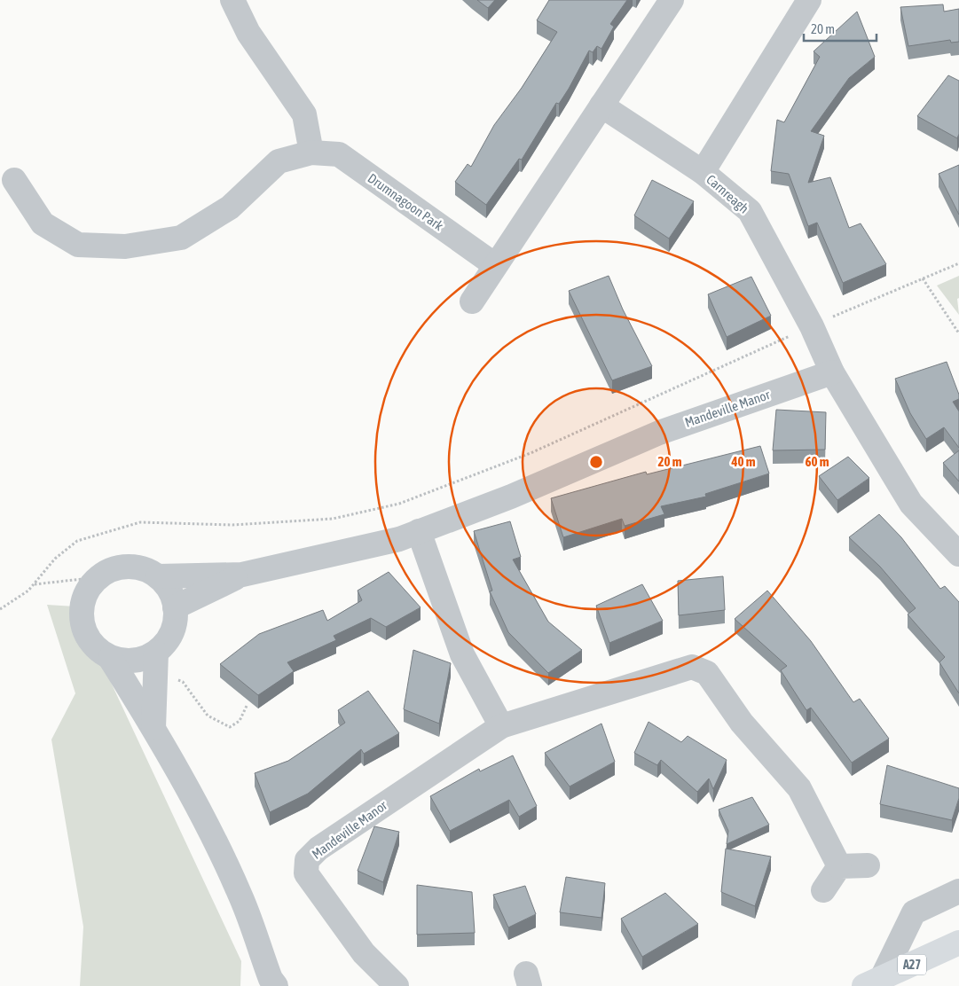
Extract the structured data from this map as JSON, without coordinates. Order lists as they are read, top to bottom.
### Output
{
  "streets": {
    "main road": ["A27"],
    "street": ["Carnreagh", "Drumnagoon Park", "Mandeville Manor"]
  },
  "crossings": [
    ["Carnreagh", "Mandeville Manor"]
  ],
  "scale_bar": "20 m",
  "rings": ["20 m", "40 m", "60 m"]
}
